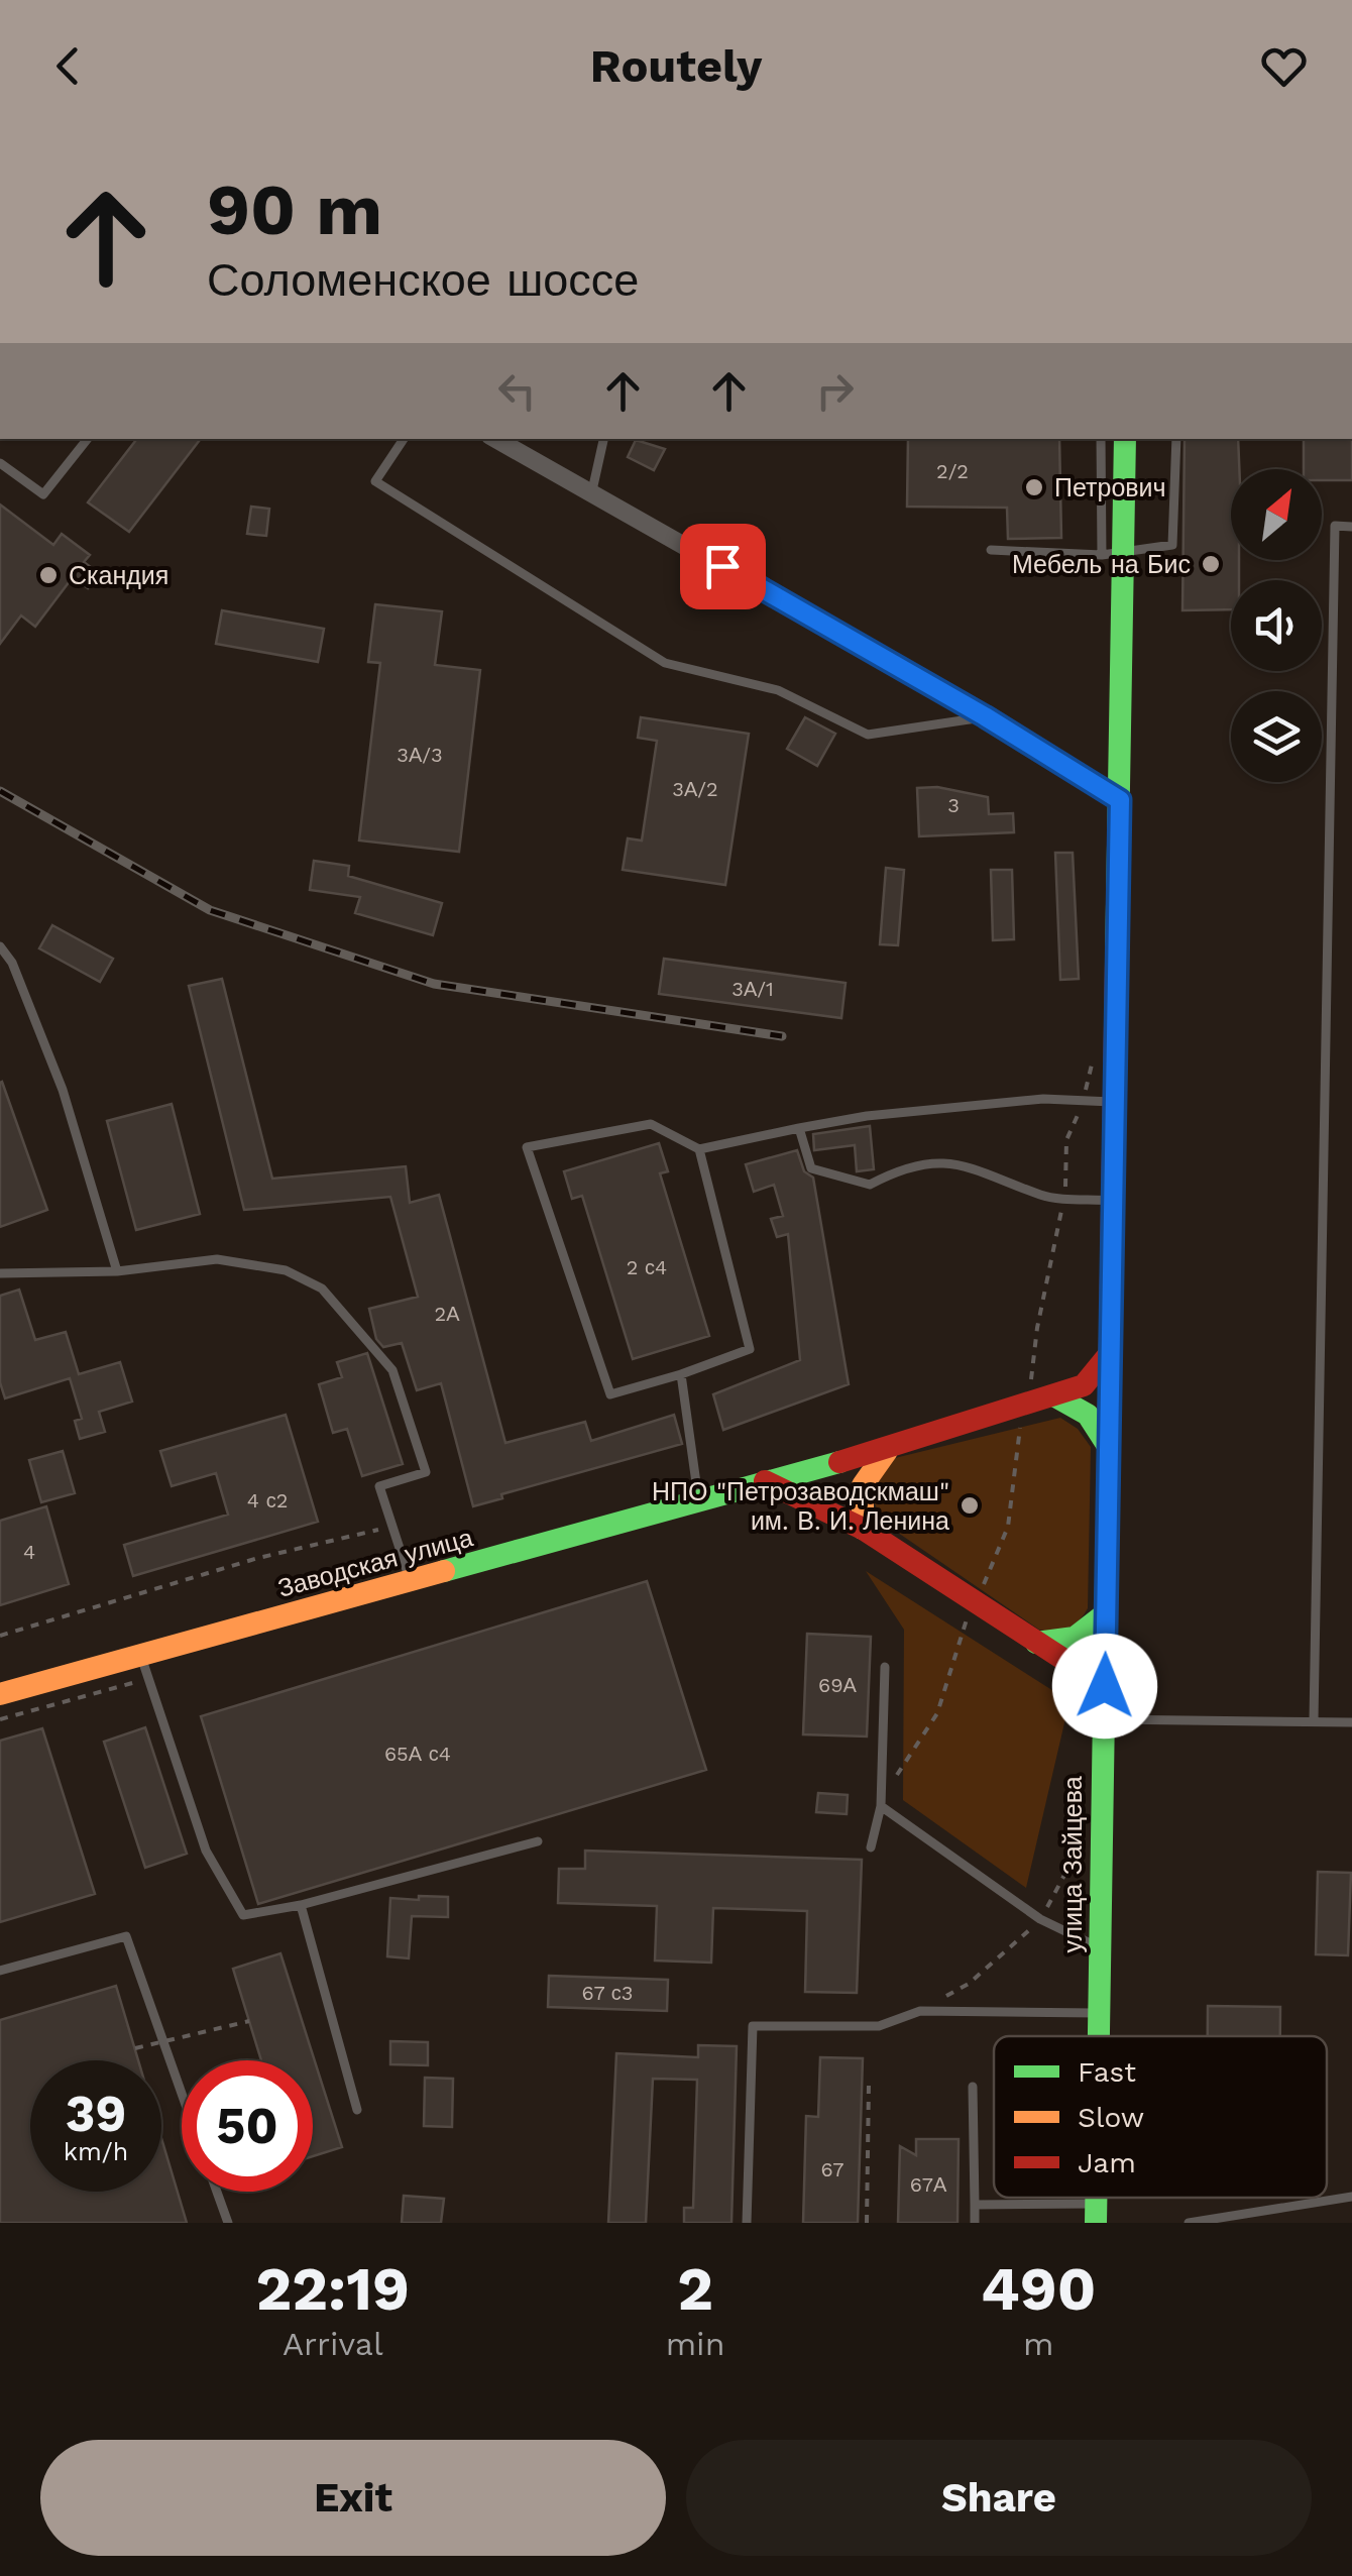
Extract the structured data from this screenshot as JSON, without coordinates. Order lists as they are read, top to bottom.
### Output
{
  "streets": {
    "main road": ["Заводская улица", "улица Зайцева"]
  },
  "crossings": [
    ["Заводская улица", "улица Зайцева"]
  ],
  "places": [
    "Петрович",
    "Мебель на Бис",
    "Скандия",
    "НПО \"Петрозаводскмаш\" им. В. И. Ленина"
  ],
  "house_numbers": [
    "2/2",
    "3А/3",
    "3А/2",
    "3",
    "3А/1",
    "2 с4",
    "2А",
    "4 с2",
    "4",
    "69А",
    "65А с4",
    "67 с3",
    "67",
    "67А"
  ],
  "legend": ["Fast", "Slow", "Jam"],
  "north": "top right",
  "page": {
    "header": "Routely",
    "turn": ["90 m", "Соломенское шоссе"],
    "speed": "39 km/h",
    "limit": "50",
    "eta": [
      "22:19",
      "Arrival",
      "2",
      "min",
      "490",
      "m"
    ],
    "buttons": ["Exit", "Share"]
  }
}
